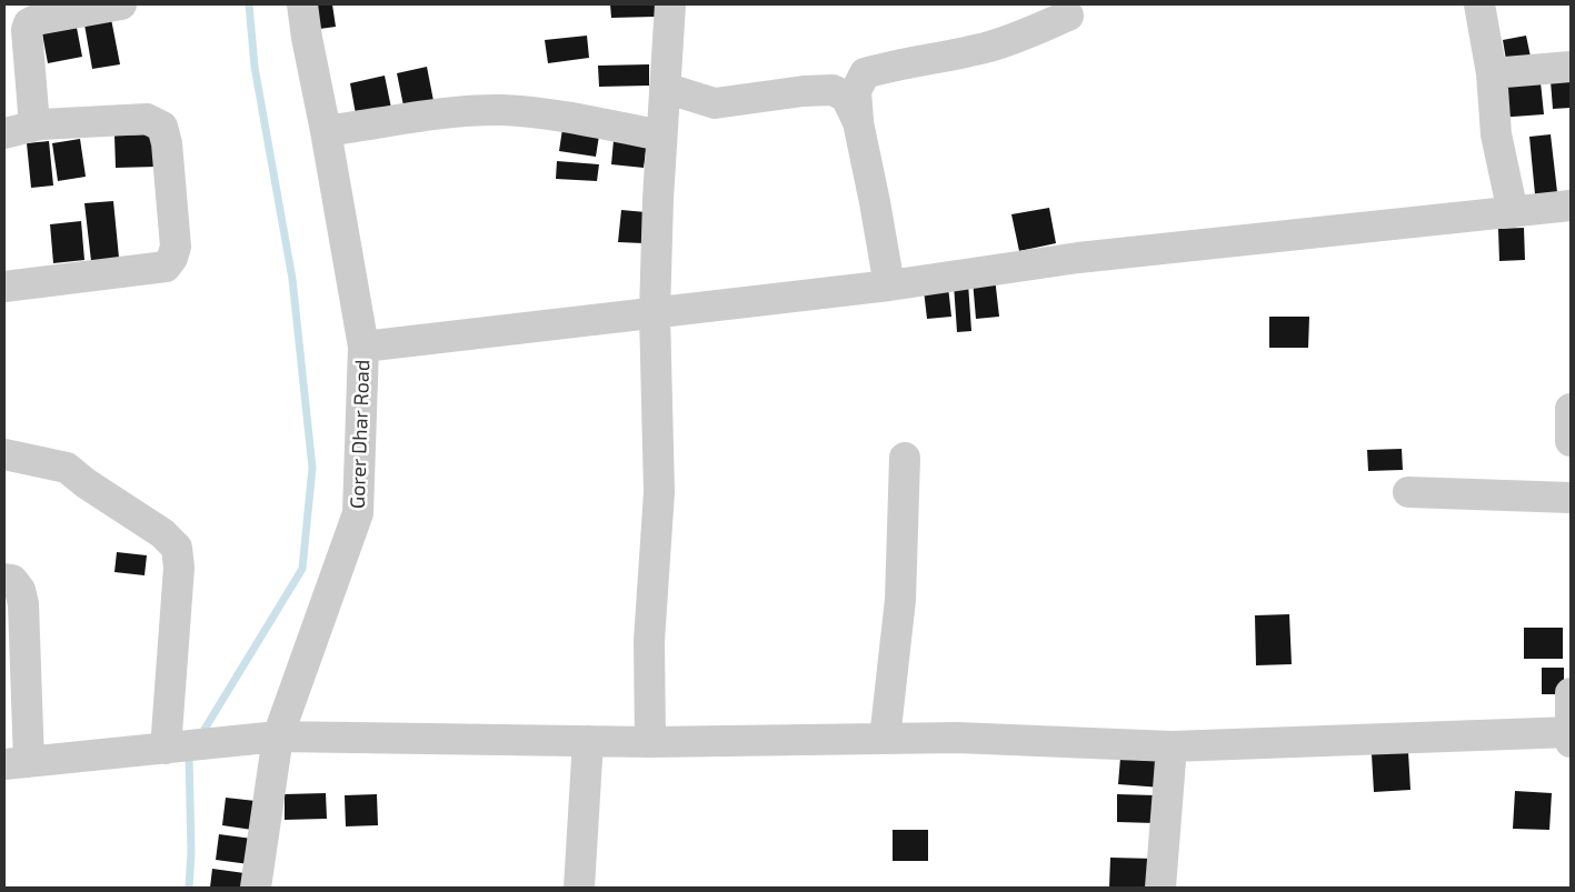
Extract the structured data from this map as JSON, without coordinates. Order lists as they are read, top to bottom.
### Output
{
  "streets": {
    "street": ["Gorer Dhar Road"]
  }
}
